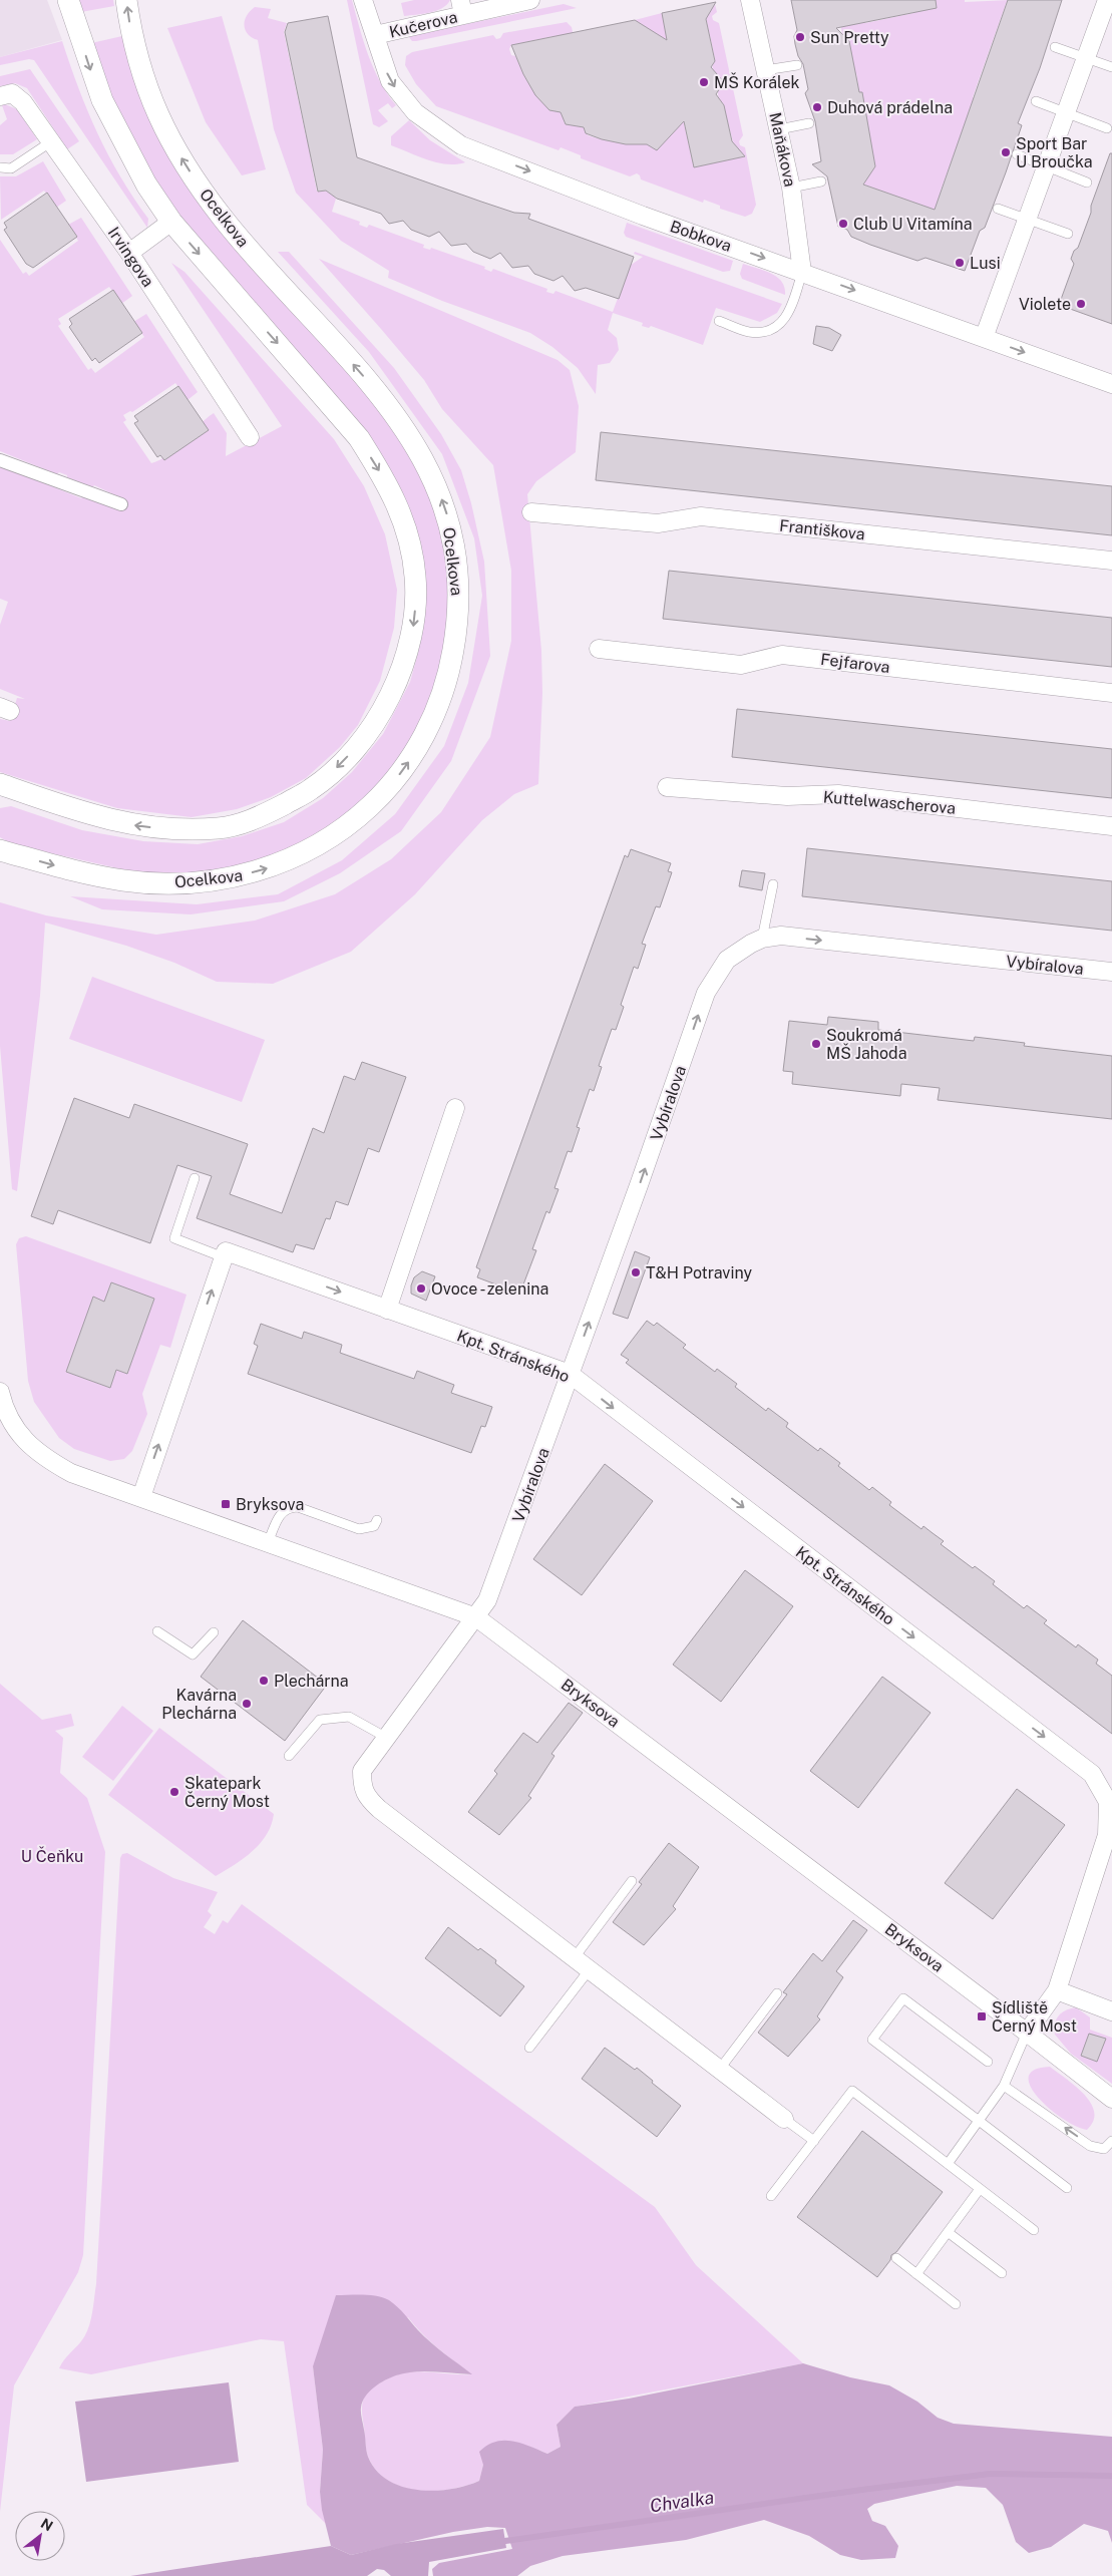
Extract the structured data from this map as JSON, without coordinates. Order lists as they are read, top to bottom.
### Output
{
  "streets": {
    "street": [
      "Kučerova",
      "Maňákova",
      "Ocelkova",
      "Bobkova",
      "Irvingova",
      "Františkova",
      "Fejfarova",
      "Kuttelwascherova",
      "Vybíralova",
      "Kpt. Stránského",
      "Bryksova"
    ]
  },
  "crossings": [
    ["Kučerova", "Bobkova"],
    ["Maňákova", "Bobkova"],
    ["Vybíralova", "Kpt. Stránského"],
    ["Vybíralova", "Bryksova"],
    ["Kpt. Stránského", "Bryksova"]
  ],
  "one_way": ["Bobkova", "Vybíralova", "Kpt. Stránského"],
  "water": ["Chvalka"],
  "parks": ["U Čeňku"],
  "places": {
    "other": [
      "Sun Pretty",
      "MŠ Korálek",
      "Duhová prádelna",
      "Sport Bar U Broučka",
      "Club U Vitamína",
      "Lusi",
      "Violete",
      "Soukromá MŠ Jahoda",
      "T&H Potraviny",
      "Ovoce - zelenina",
      "Plechárna",
      "Kavárna Plechárna",
      "Skatepark Černý Most"
    ],
    "transit": ["Bryksova", "Sídliště Černý Most"]
  },
  "north": "top right"
}
